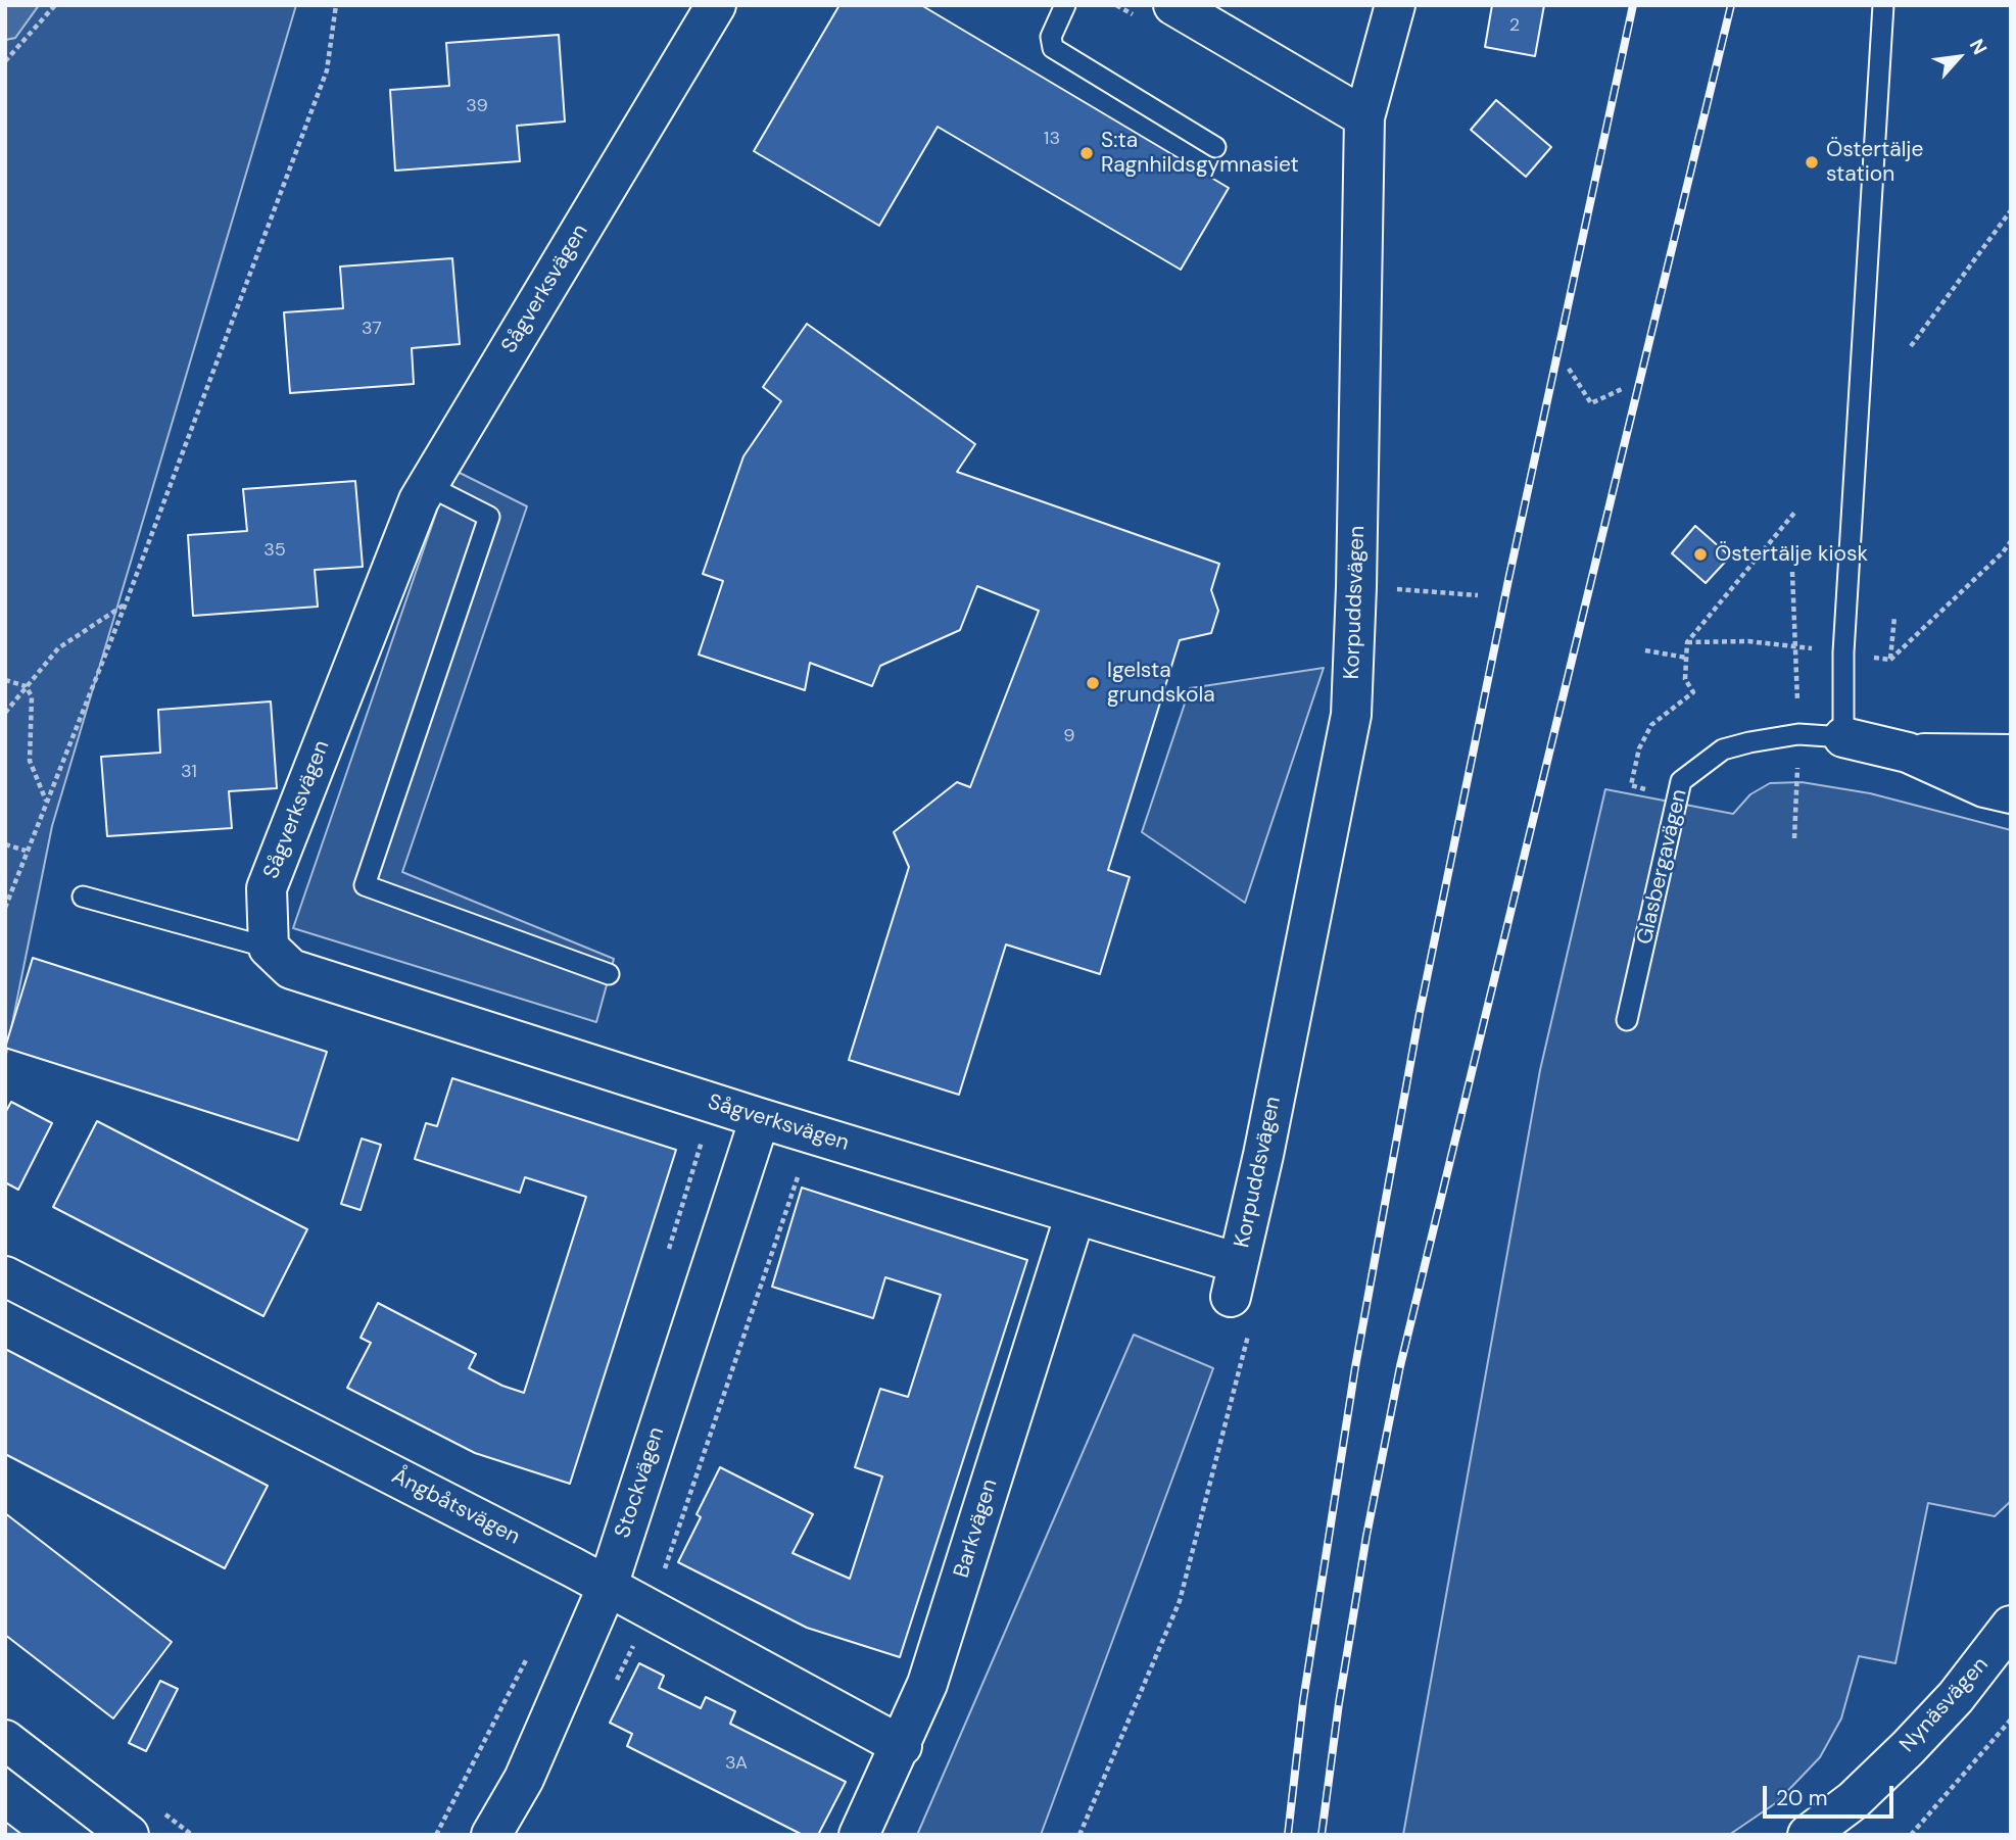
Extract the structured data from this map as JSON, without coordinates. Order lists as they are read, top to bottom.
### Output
{
  "streets": {
    "street": [
      "Sågverksvägen",
      "Korpuddsvägen",
      "Glasbergavägen",
      "Stockvägen",
      "Ångbåtsvägen",
      "Barkvägen",
      "Nynäsvägen"
    ]
  },
  "crossings": [
    ["Sågverksvägen", "Korpuddsvägen"],
    ["Sågverksvägen", "Stockvägen"],
    ["Sågverksvägen", "Barkvägen"],
    ["Stockvägen", "Ångbåtsvägen"],
    ["Ångbåtsvägen", "Barkvägen"]
  ],
  "places": [
    "S:ta Ragnhildsgymnasiet",
    "Östertälje station",
    "Östertälje kiosk",
    "Igelsta grundskola"
  ],
  "house_numbers": [
    "2",
    "39",
    "13",
    "37",
    "35",
    "9",
    "31",
    "3A"
  ],
  "scale_bar": "20 m",
  "north": "top right"
}
